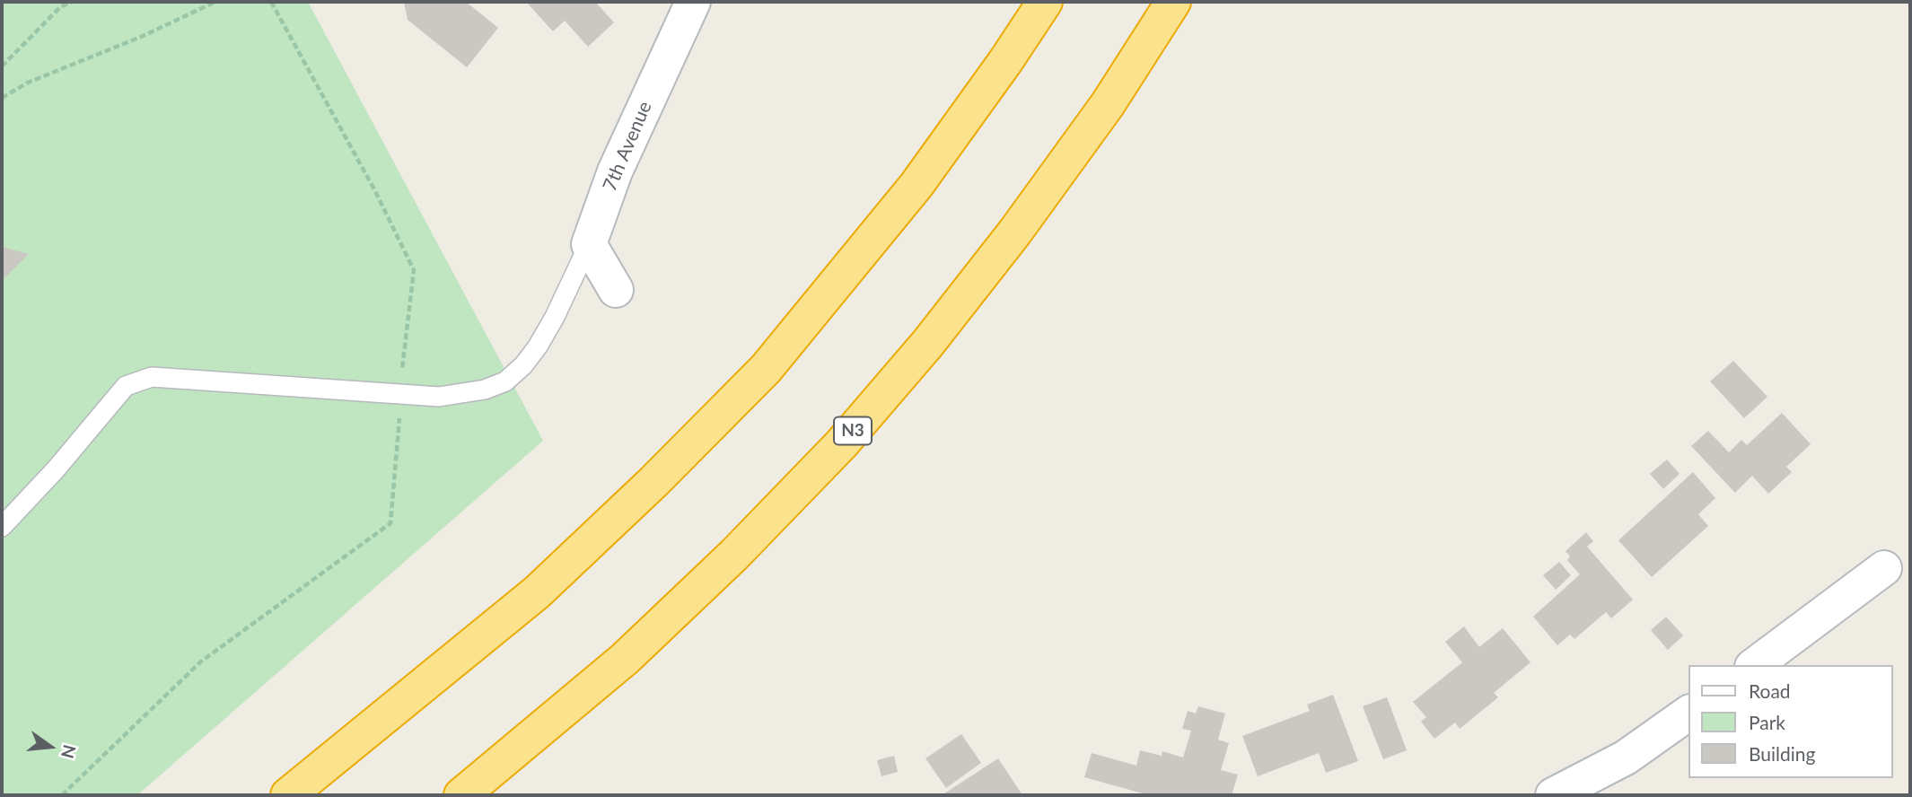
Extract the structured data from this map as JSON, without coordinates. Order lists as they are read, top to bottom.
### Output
{
  "streets": {
    "highway": ["N3"],
    "street": ["7th Avenue"]
  },
  "legend": ["Road", "Park", "Building"],
  "north": "right"
}
